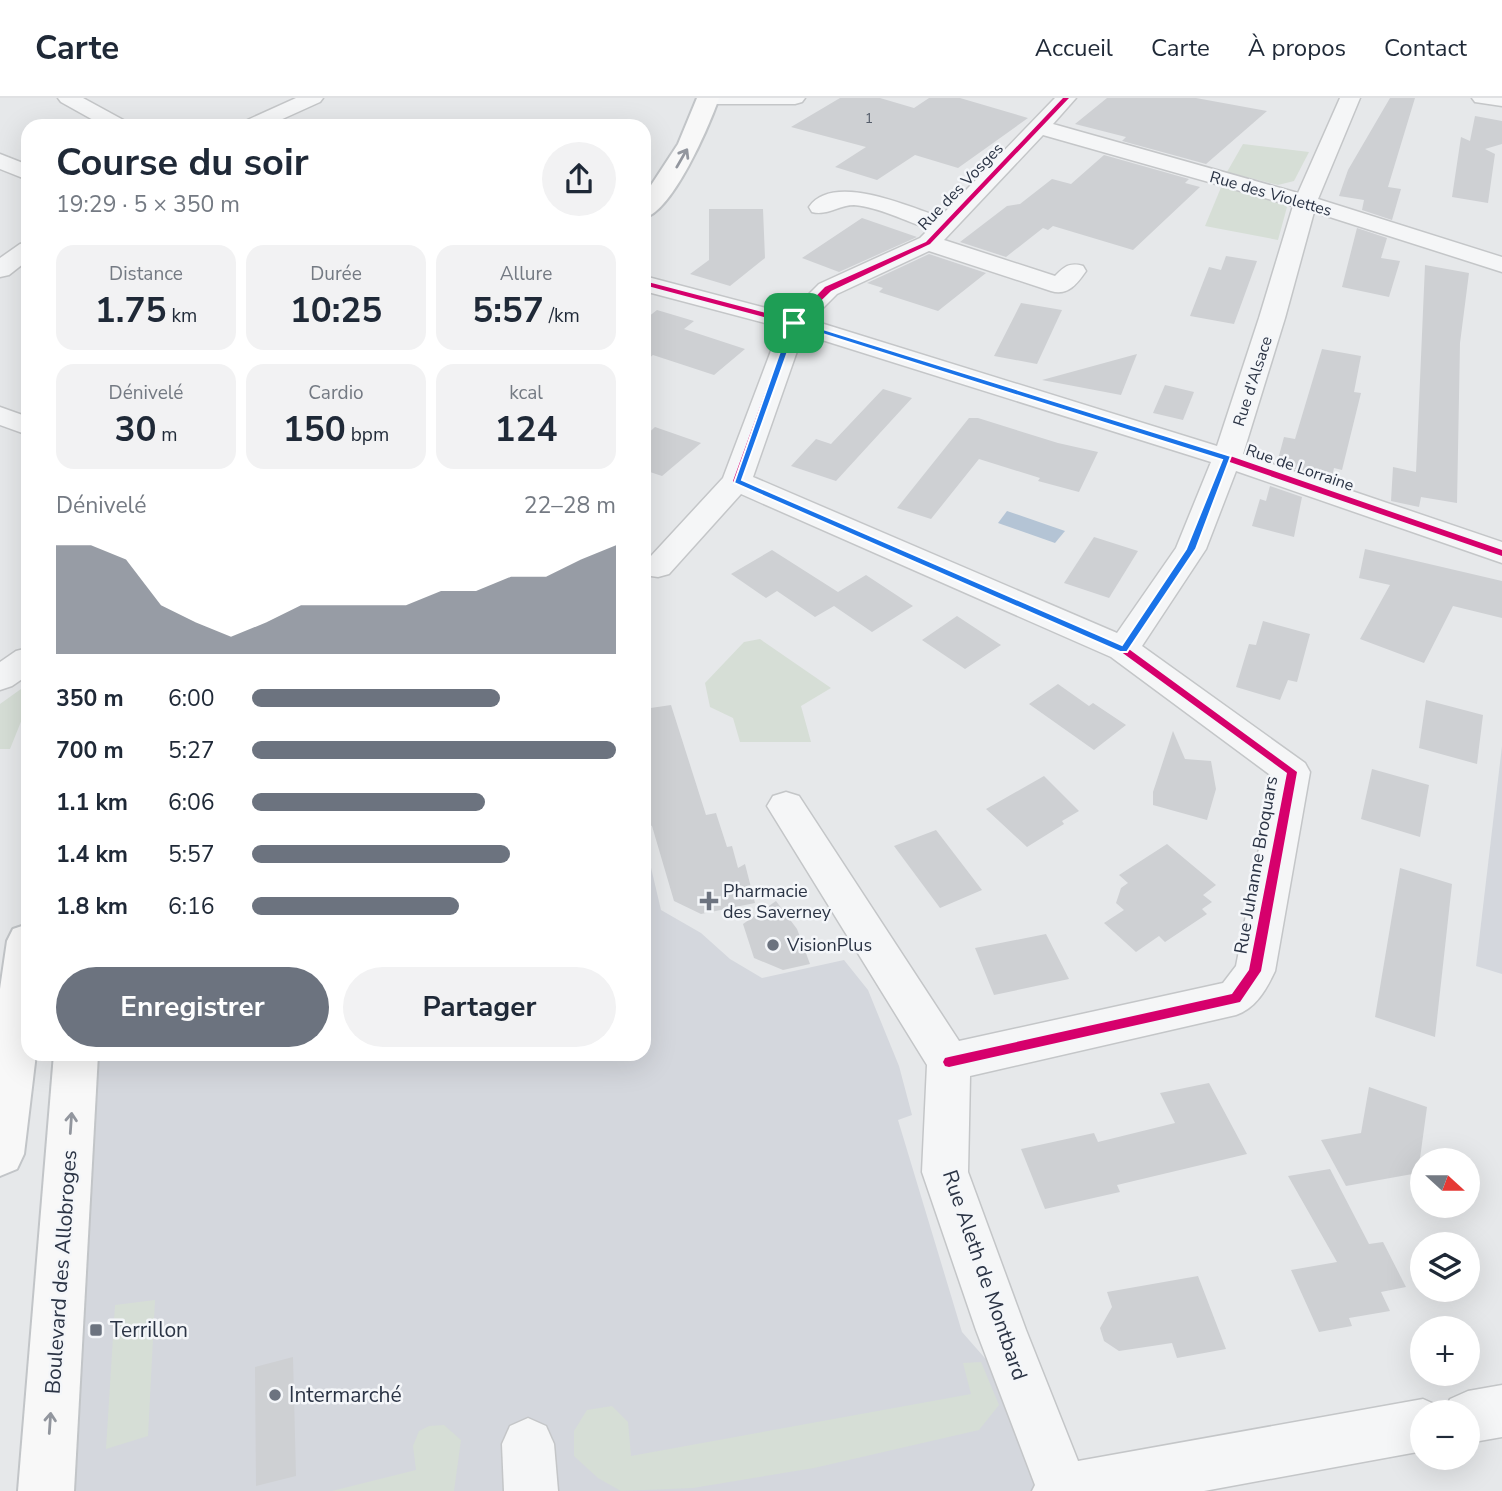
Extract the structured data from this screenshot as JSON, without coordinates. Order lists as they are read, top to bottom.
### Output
{
  "streets": {
    "main road": ["Boulevard des Allobroges"],
    "street": [
      "Rue des Vosges",
      "Rue des Violettes",
      "Rue d'Alsace",
      "Rue de Lorraine",
      "Rue Juhanne Broquars",
      "Rue Aleth de Montbard"
    ]
  },
  "crossings": [
    ["Rue des Vosges", "Rue des Violettes"],
    ["Rue des Vosges", "Rue de Lorraine"],
    ["Rue des Violettes", "Rue d'Alsace"],
    ["Rue d'Alsace", "Rue de Lorraine"],
    ["Rue d'Alsace", "Rue Juhanne Broquars"],
    ["Rue Juhanne Broquars", "Rue Aleth de Montbard"]
  ],
  "one_way": ["Boulevard des Allobroges"],
  "places": {
    "health": ["Pharmacie des Saverney"],
    "other": ["VisionPlus", "Intermarché"],
    "transit": ["Terrillon"]
  },
  "house_numbers": ["1"],
  "north": "right",
  "page": {
    "header": "Carte",
    "nav": [
      "Accueil",
      "Carte",
      "À propos",
      "Contact"
    ],
    "heading": ["Course du soir", "19:29 · 5 × 350 m"],
    "stats": [
      ["Distance", "1.75 km"],
      ["Durée", "10:25"],
      ["Allure", "5:57 /km"],
      ["Dénivelé", "30 m"],
      ["Cardio", "150 bpm"],
      ["kcal", "124"]
    ],
    "chart": ["Dénivelé", "22–28 m"],
    "list": [
      {
        "name": "350 m",
        "note": "6:00"
      },
      {
        "name": "700 m",
        "note": "5:27"
      },
      {
        "name": "1.1 km",
        "note": "6:06"
      },
      {
        "name": "1.4 km",
        "note": "5:57"
      },
      {
        "name": "1.8 km",
        "note": "6:16"
      }
    ],
    "buttons": ["Enregistrer", "Partager"],
    "map_buttons": ["+", "−"]
  }
}
